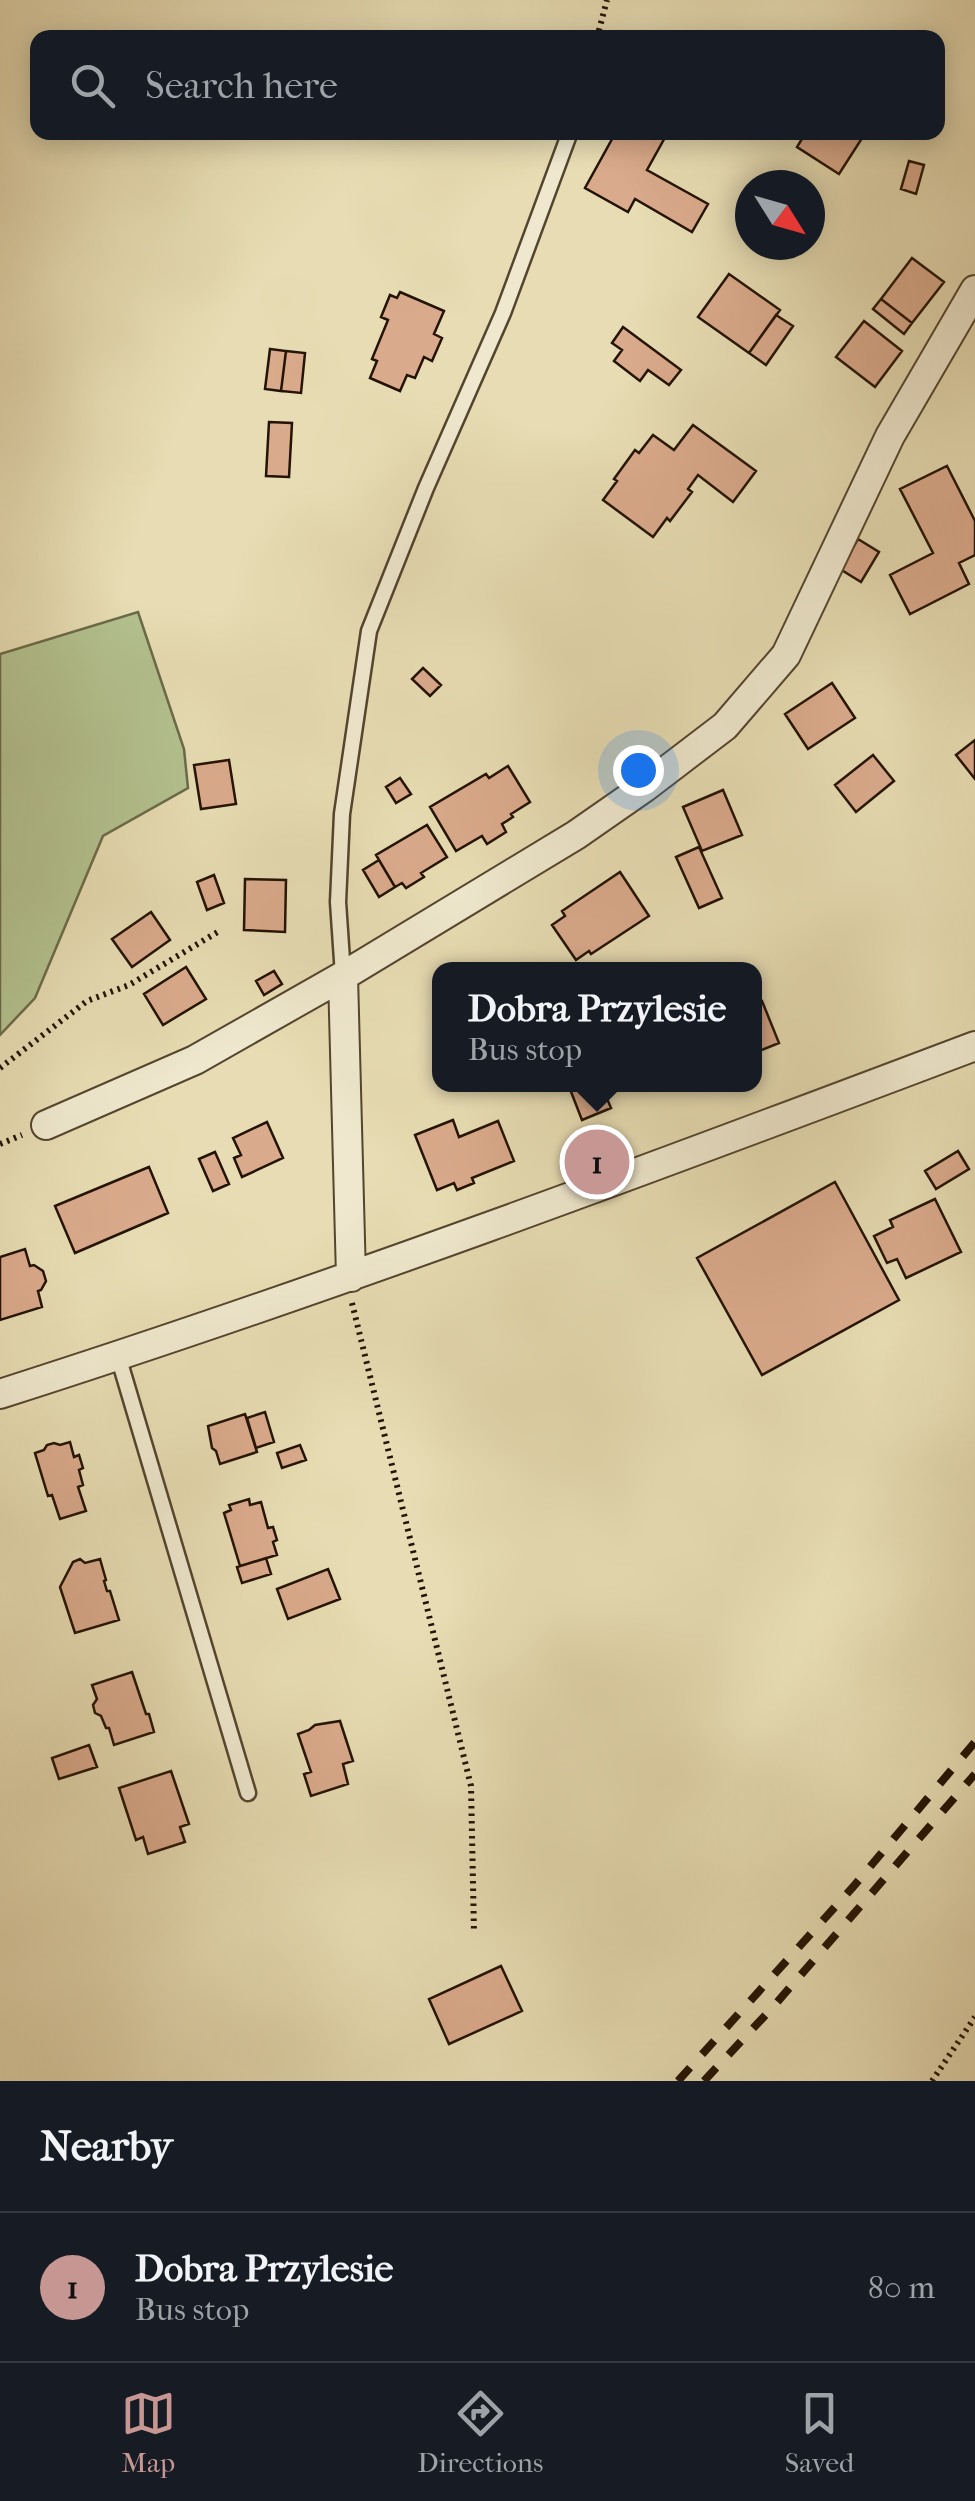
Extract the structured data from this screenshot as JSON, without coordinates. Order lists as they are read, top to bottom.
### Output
{
  "north": "bottom right",
  "page": {
    "search": "Search here",
    "popup": ["Dobra Przylesie", "Bus stop"],
    "pins": "1",
    "heading": "Nearby",
    "list": [
      {
        "mark": "1",
        "name": "Dobra Przylesie",
        "note": "Bus stop",
        "value": "80 m"
      }
    ],
    "nav": ["Map", "Directions", "Saved"]
  }
}
